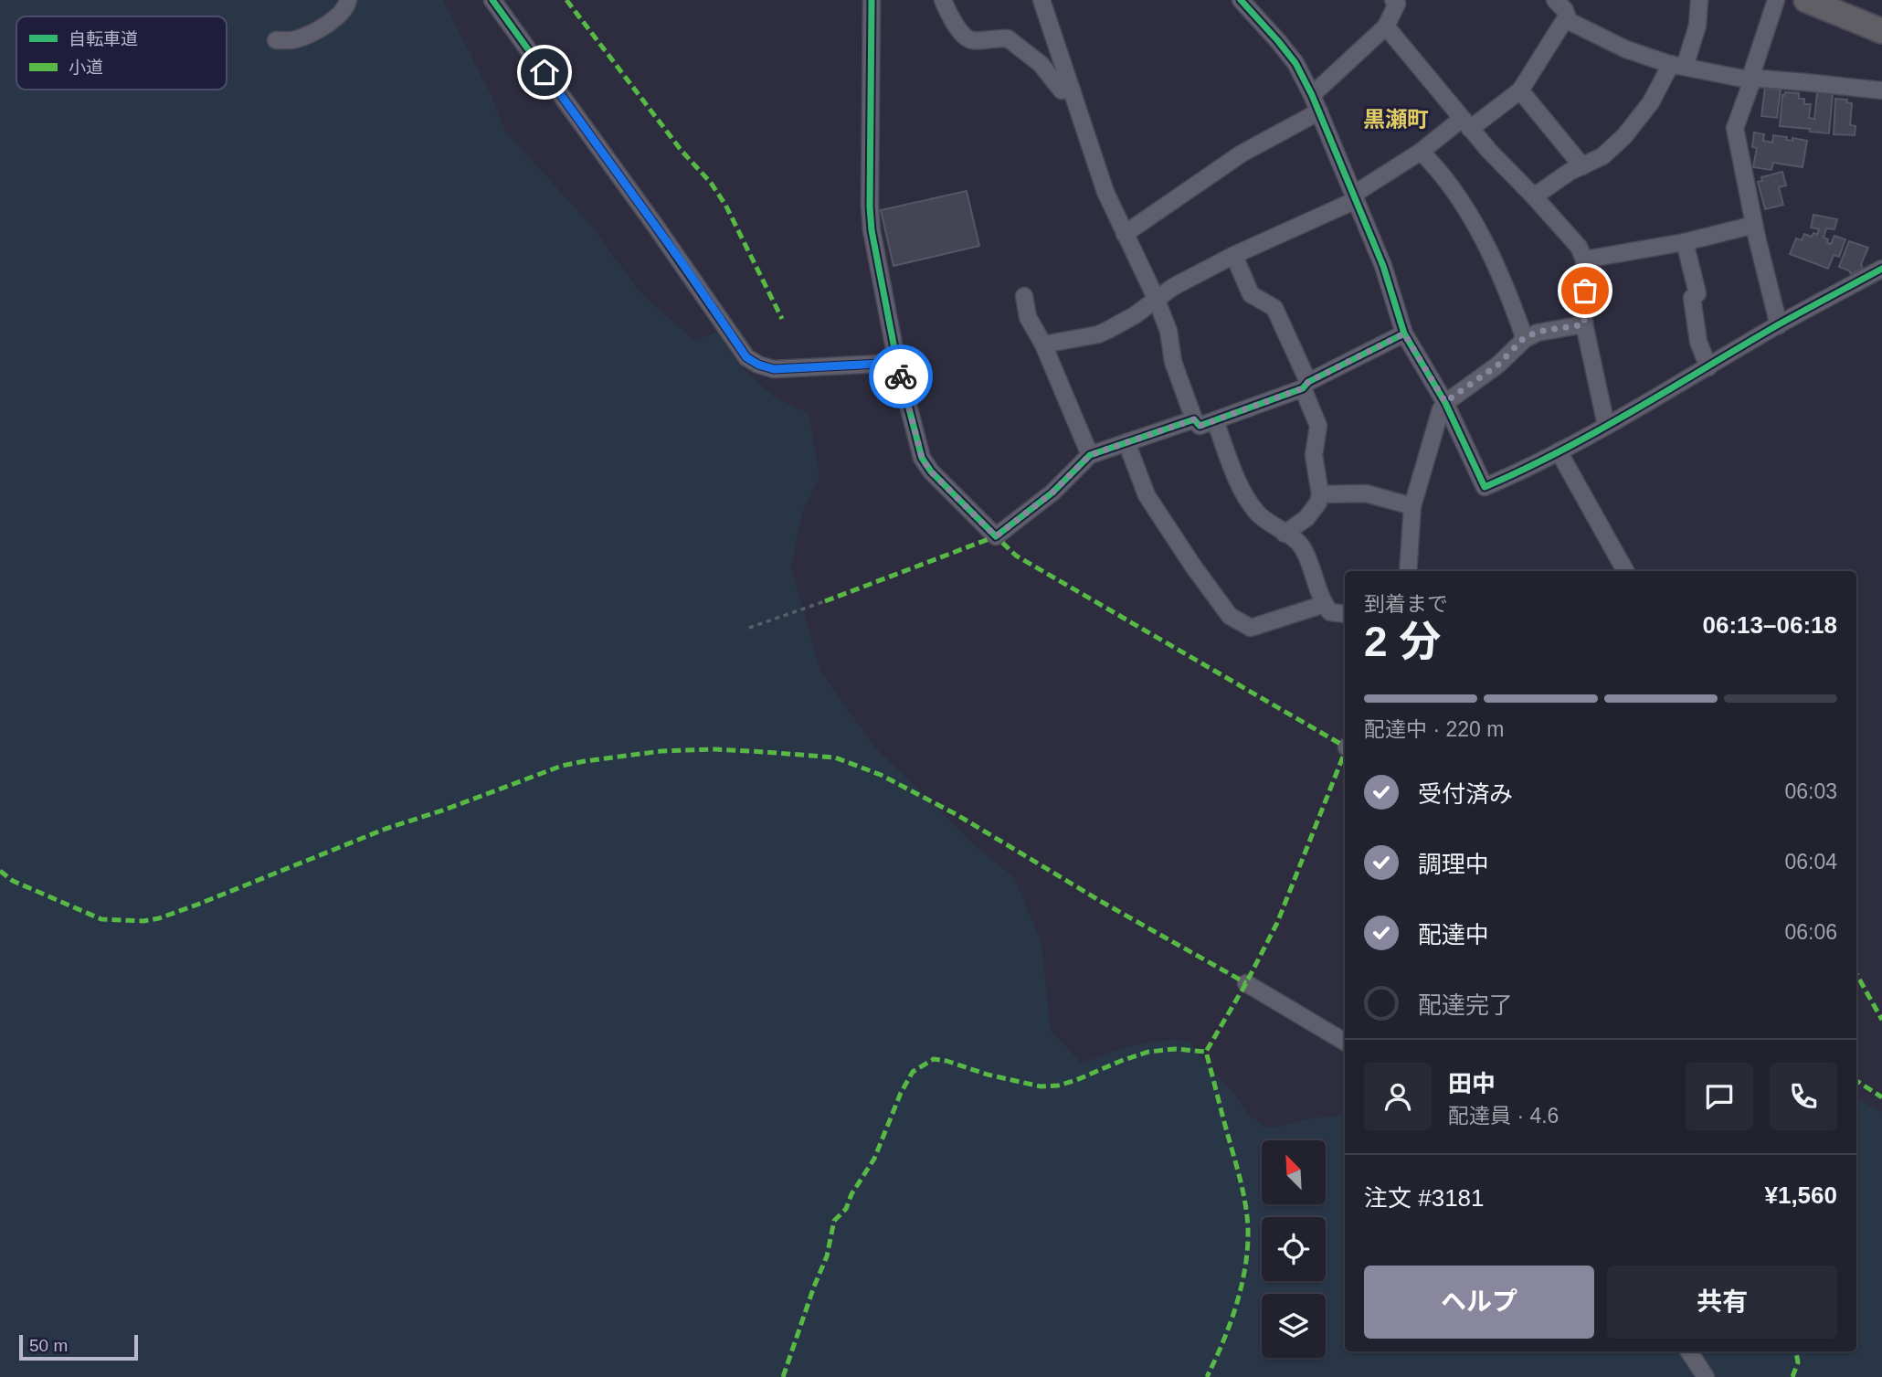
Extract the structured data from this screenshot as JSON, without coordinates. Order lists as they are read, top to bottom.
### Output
{
  "districts": ["黒瀬町"],
  "legend": ["自転車道", "小道"],
  "scale_bar": "50 m",
  "north": "top left",
  "page": {
    "heading": ["2 分", "到着まで", "06:13–06:18"],
    "panel": [
      "田中",
      "配達員 · 4.6",
      "注文 #3181",
      "¥1,560"
    ],
    "bar": "配達中 · 220 m",
    "list": [
      ["受付済み", "06:03"],
      ["調理中", "06:04"],
      ["配達中", "06:06"],
      "配達完了"
    ],
    "buttons": ["ヘルプ", "共有"],
    "scale": "50 m"
  }
}
